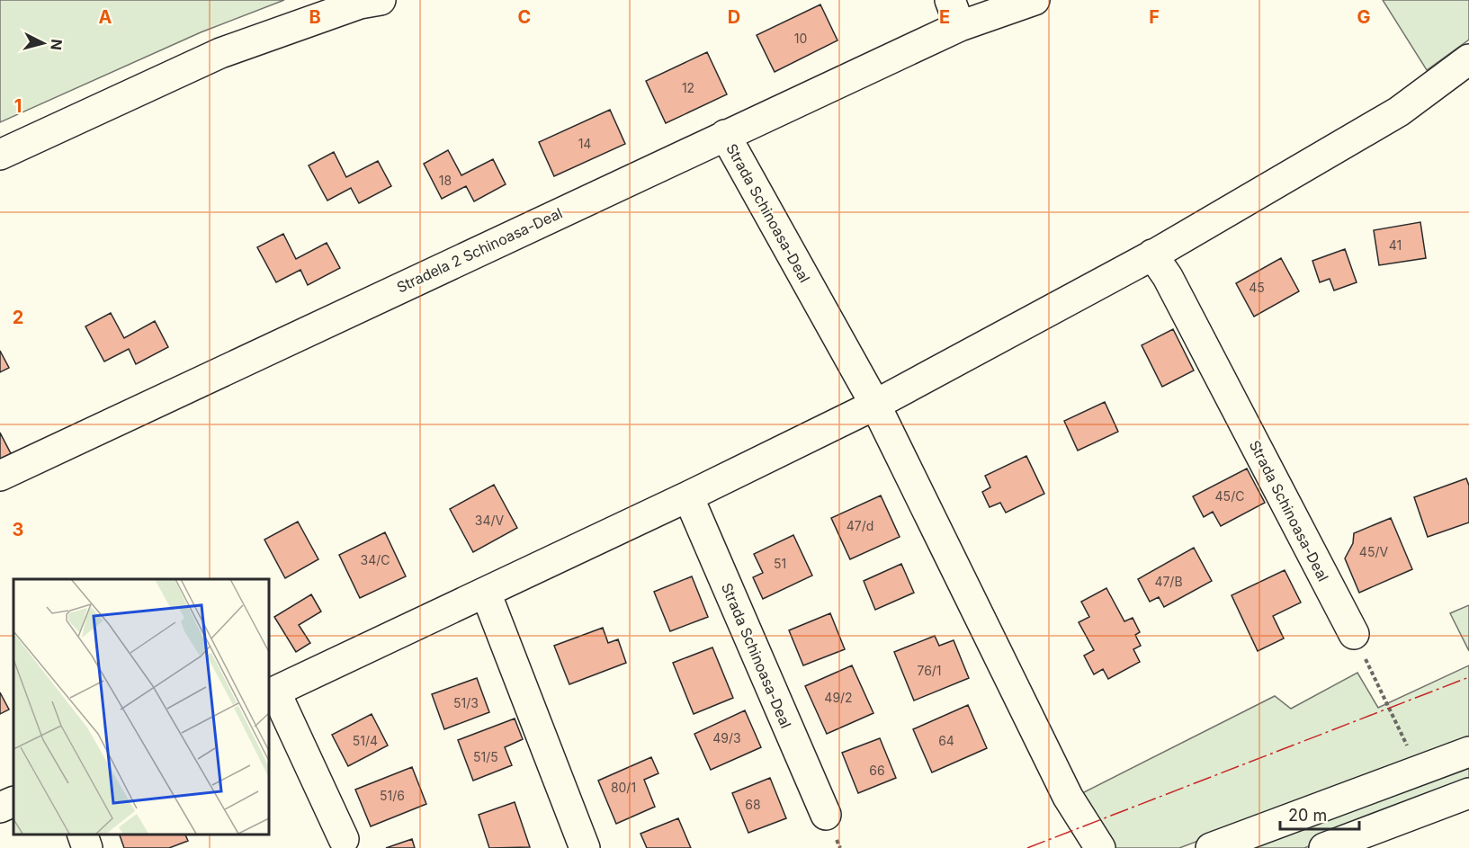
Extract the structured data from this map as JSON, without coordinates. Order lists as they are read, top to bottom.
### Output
{
  "streets": {
    "street": ["Strada Schinoasa-Deal", "Stradela 2 Schinoasa-Deal"]
  },
  "crossings": [
    ["Strada Schinoasa-Deal", "Stradela 2 Schinoasa-Deal"]
  ],
  "house_numbers": [
    "10",
    "12",
    "14",
    "18",
    "41",
    "45",
    "45/C",
    "34/V",
    "47/d",
    "45/V",
    "34/C",
    "51",
    "47/B",
    "76/1",
    "49/2",
    "51/3",
    "49/3",
    "51/4",
    "64",
    "51/5",
    "66",
    "80/1",
    "51/6",
    "68"
  ],
  "scale_bar": "20 m",
  "north": "right",
  "grid": {
    "columns": [
      "A",
      "B",
      "C",
      "D",
      "E",
      "F",
      "G"
    ],
    "rows": ["1", "2", "3"]
  }
}
